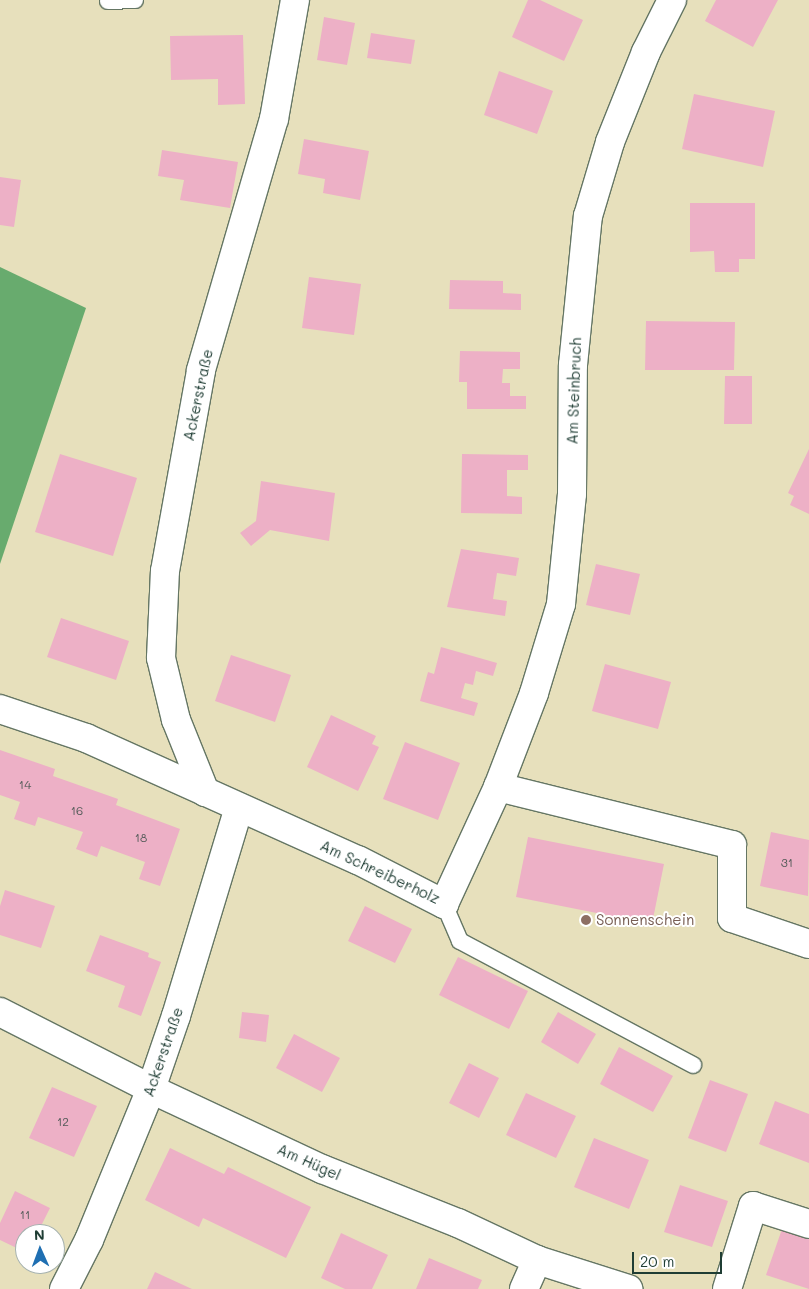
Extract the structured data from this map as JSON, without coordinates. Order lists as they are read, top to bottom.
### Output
{
  "streets": {
    "street": [
      "Am Steinbruch",
      "Ackerstraße",
      "Am Schreiberholz",
      "Am Hügel"
    ]
  },
  "crossings": [
    ["Am Steinbruch", "Am Schreiberholz"],
    ["Ackerstraße", "Am Schreiberholz"],
    ["Ackerstraße", "Am Hügel"]
  ],
  "places": ["Sonnenschein"],
  "house_numbers": [
    "14",
    "16",
    "18",
    "31",
    "12",
    "11"
  ],
  "scale_bar": "20 m",
  "north": "top"
}
